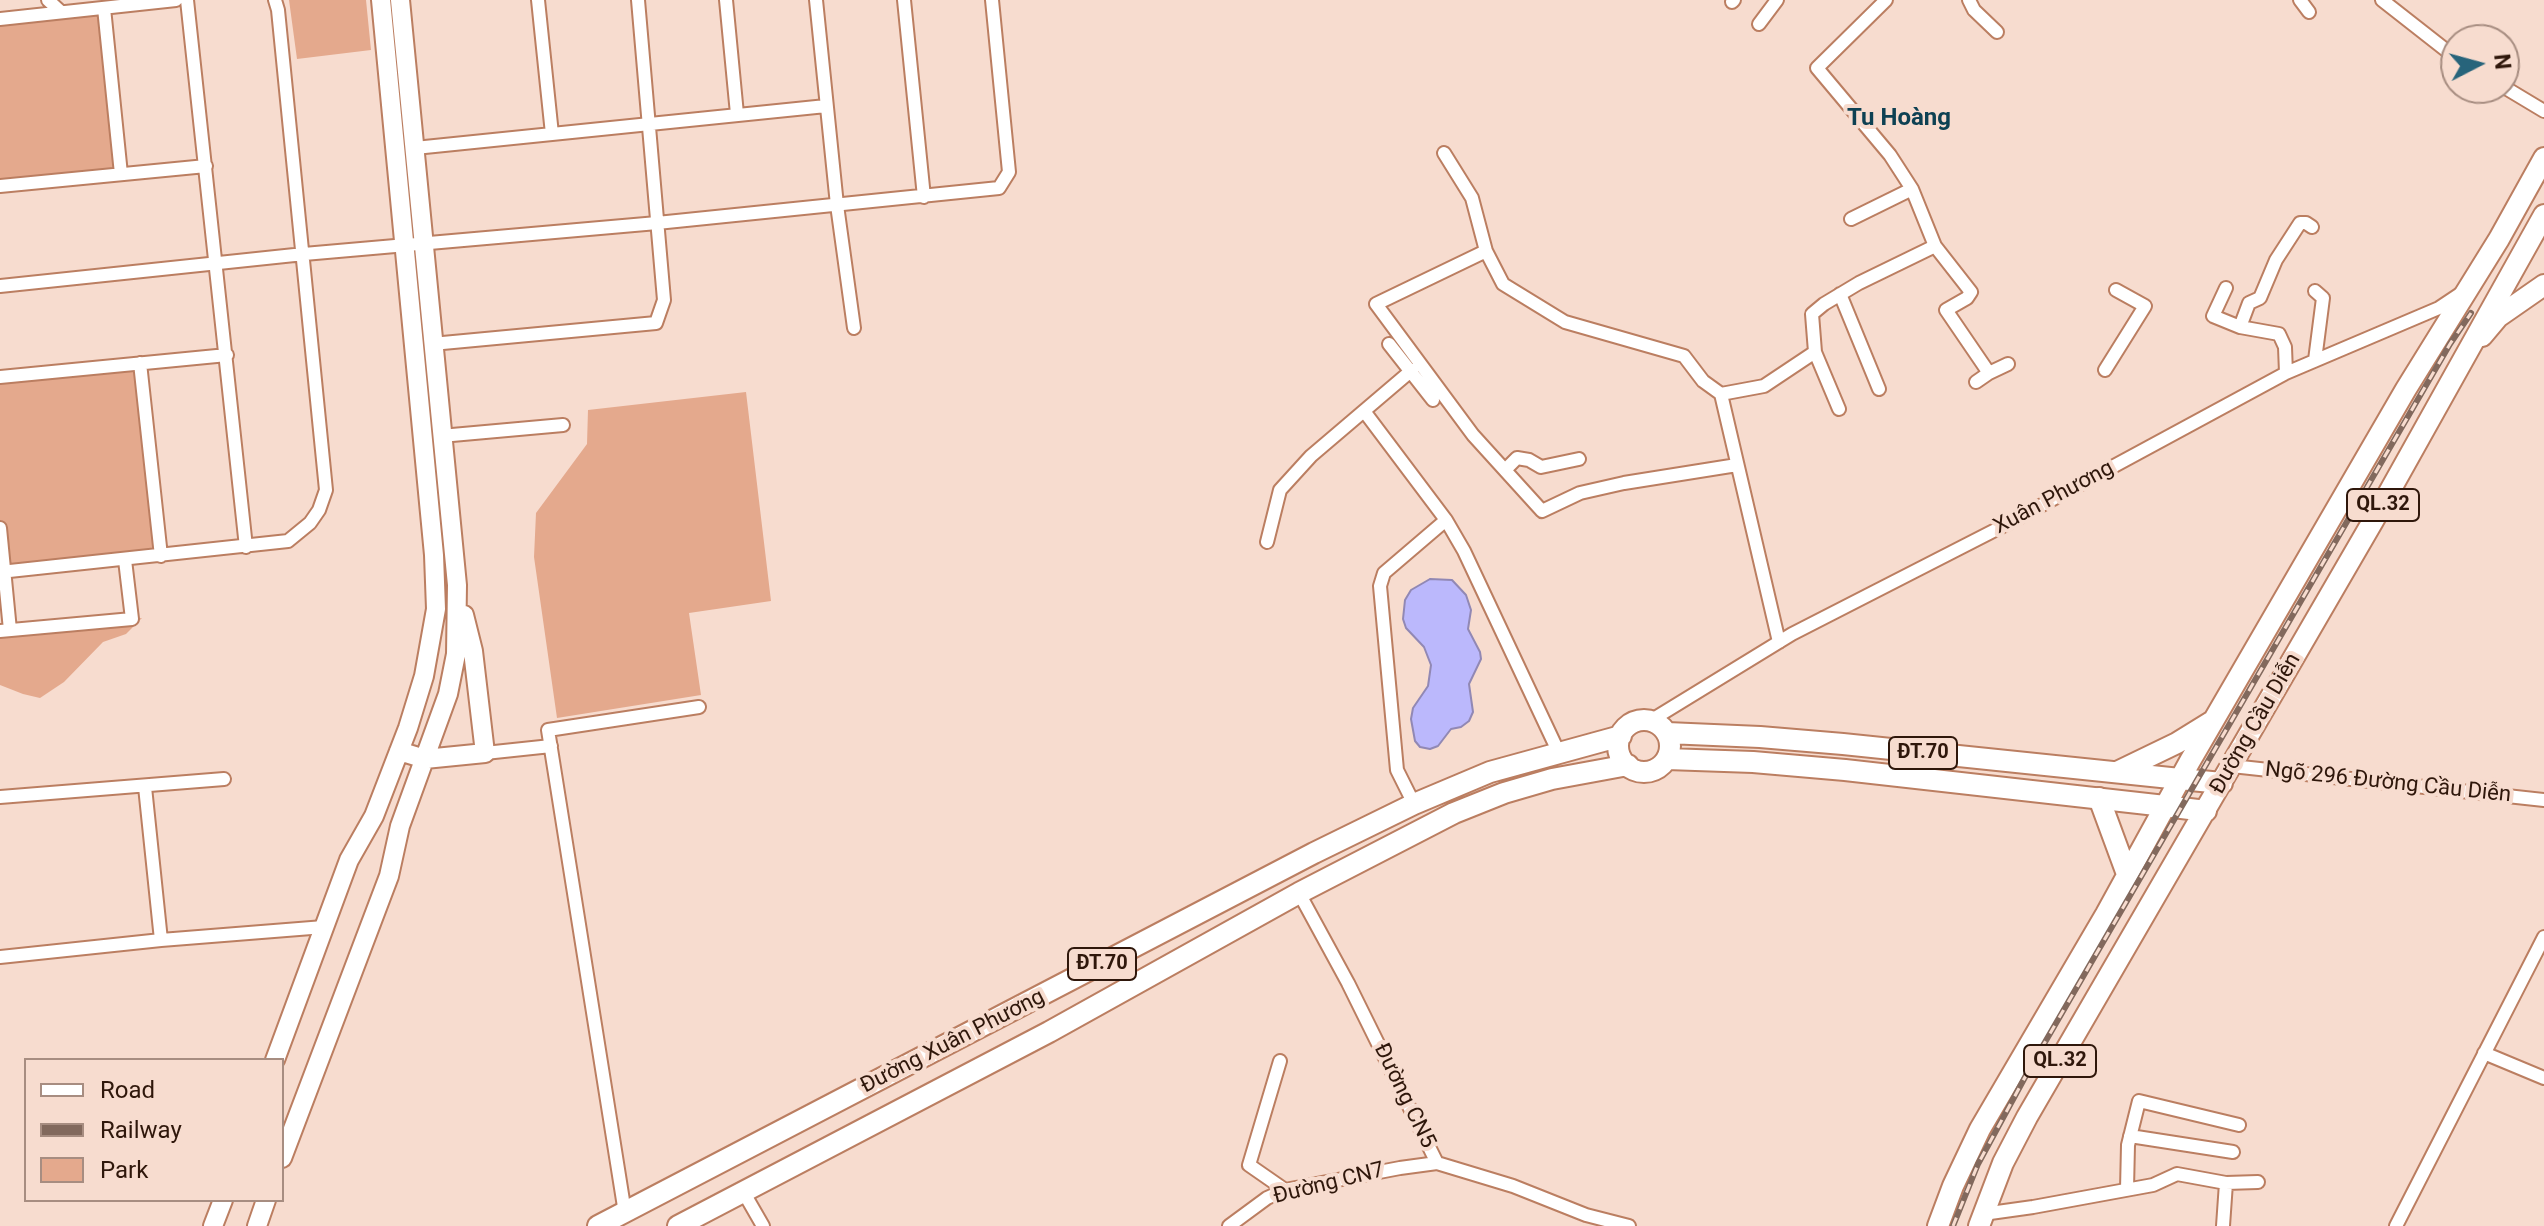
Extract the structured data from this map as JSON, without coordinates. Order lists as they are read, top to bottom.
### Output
{
  "streets": {
    "main road": [
      "QL.32",
      "Đường Cầu Diễn",
      "ĐT.70",
      "Đường Xuân Phương"
    ],
    "street": [
      "Xuân Phương",
      "Ngõ 296 Đường Cầu Diễn",
      "Đường CN5",
      "Đường CN7"
    ]
  },
  "crossings": [
    ["Xuân Phương", "Đường Cầu Diễn"],
    ["Xuân Phương", "ĐT.70"],
    ["Xuân Phương", "Đường Xuân Phương"],
    ["Đường Cầu Diễn", "ĐT.70"],
    ["Đường Cầu Diễn", "Ngõ 296 Đường Cầu Diễn"],
    ["ĐT.70", "Ngõ 296 Đường Cầu Diễn"],
    ["ĐT.70", "Đường Xuân Phương"],
    ["Đường Xuân Phương", "Đường CN5"],
    ["Đường CN5", "Đường CN7"]
  ],
  "districts": ["Tu Hoàng"],
  "legend": ["Road", "Railway", "Park"],
  "north": "right"
}
